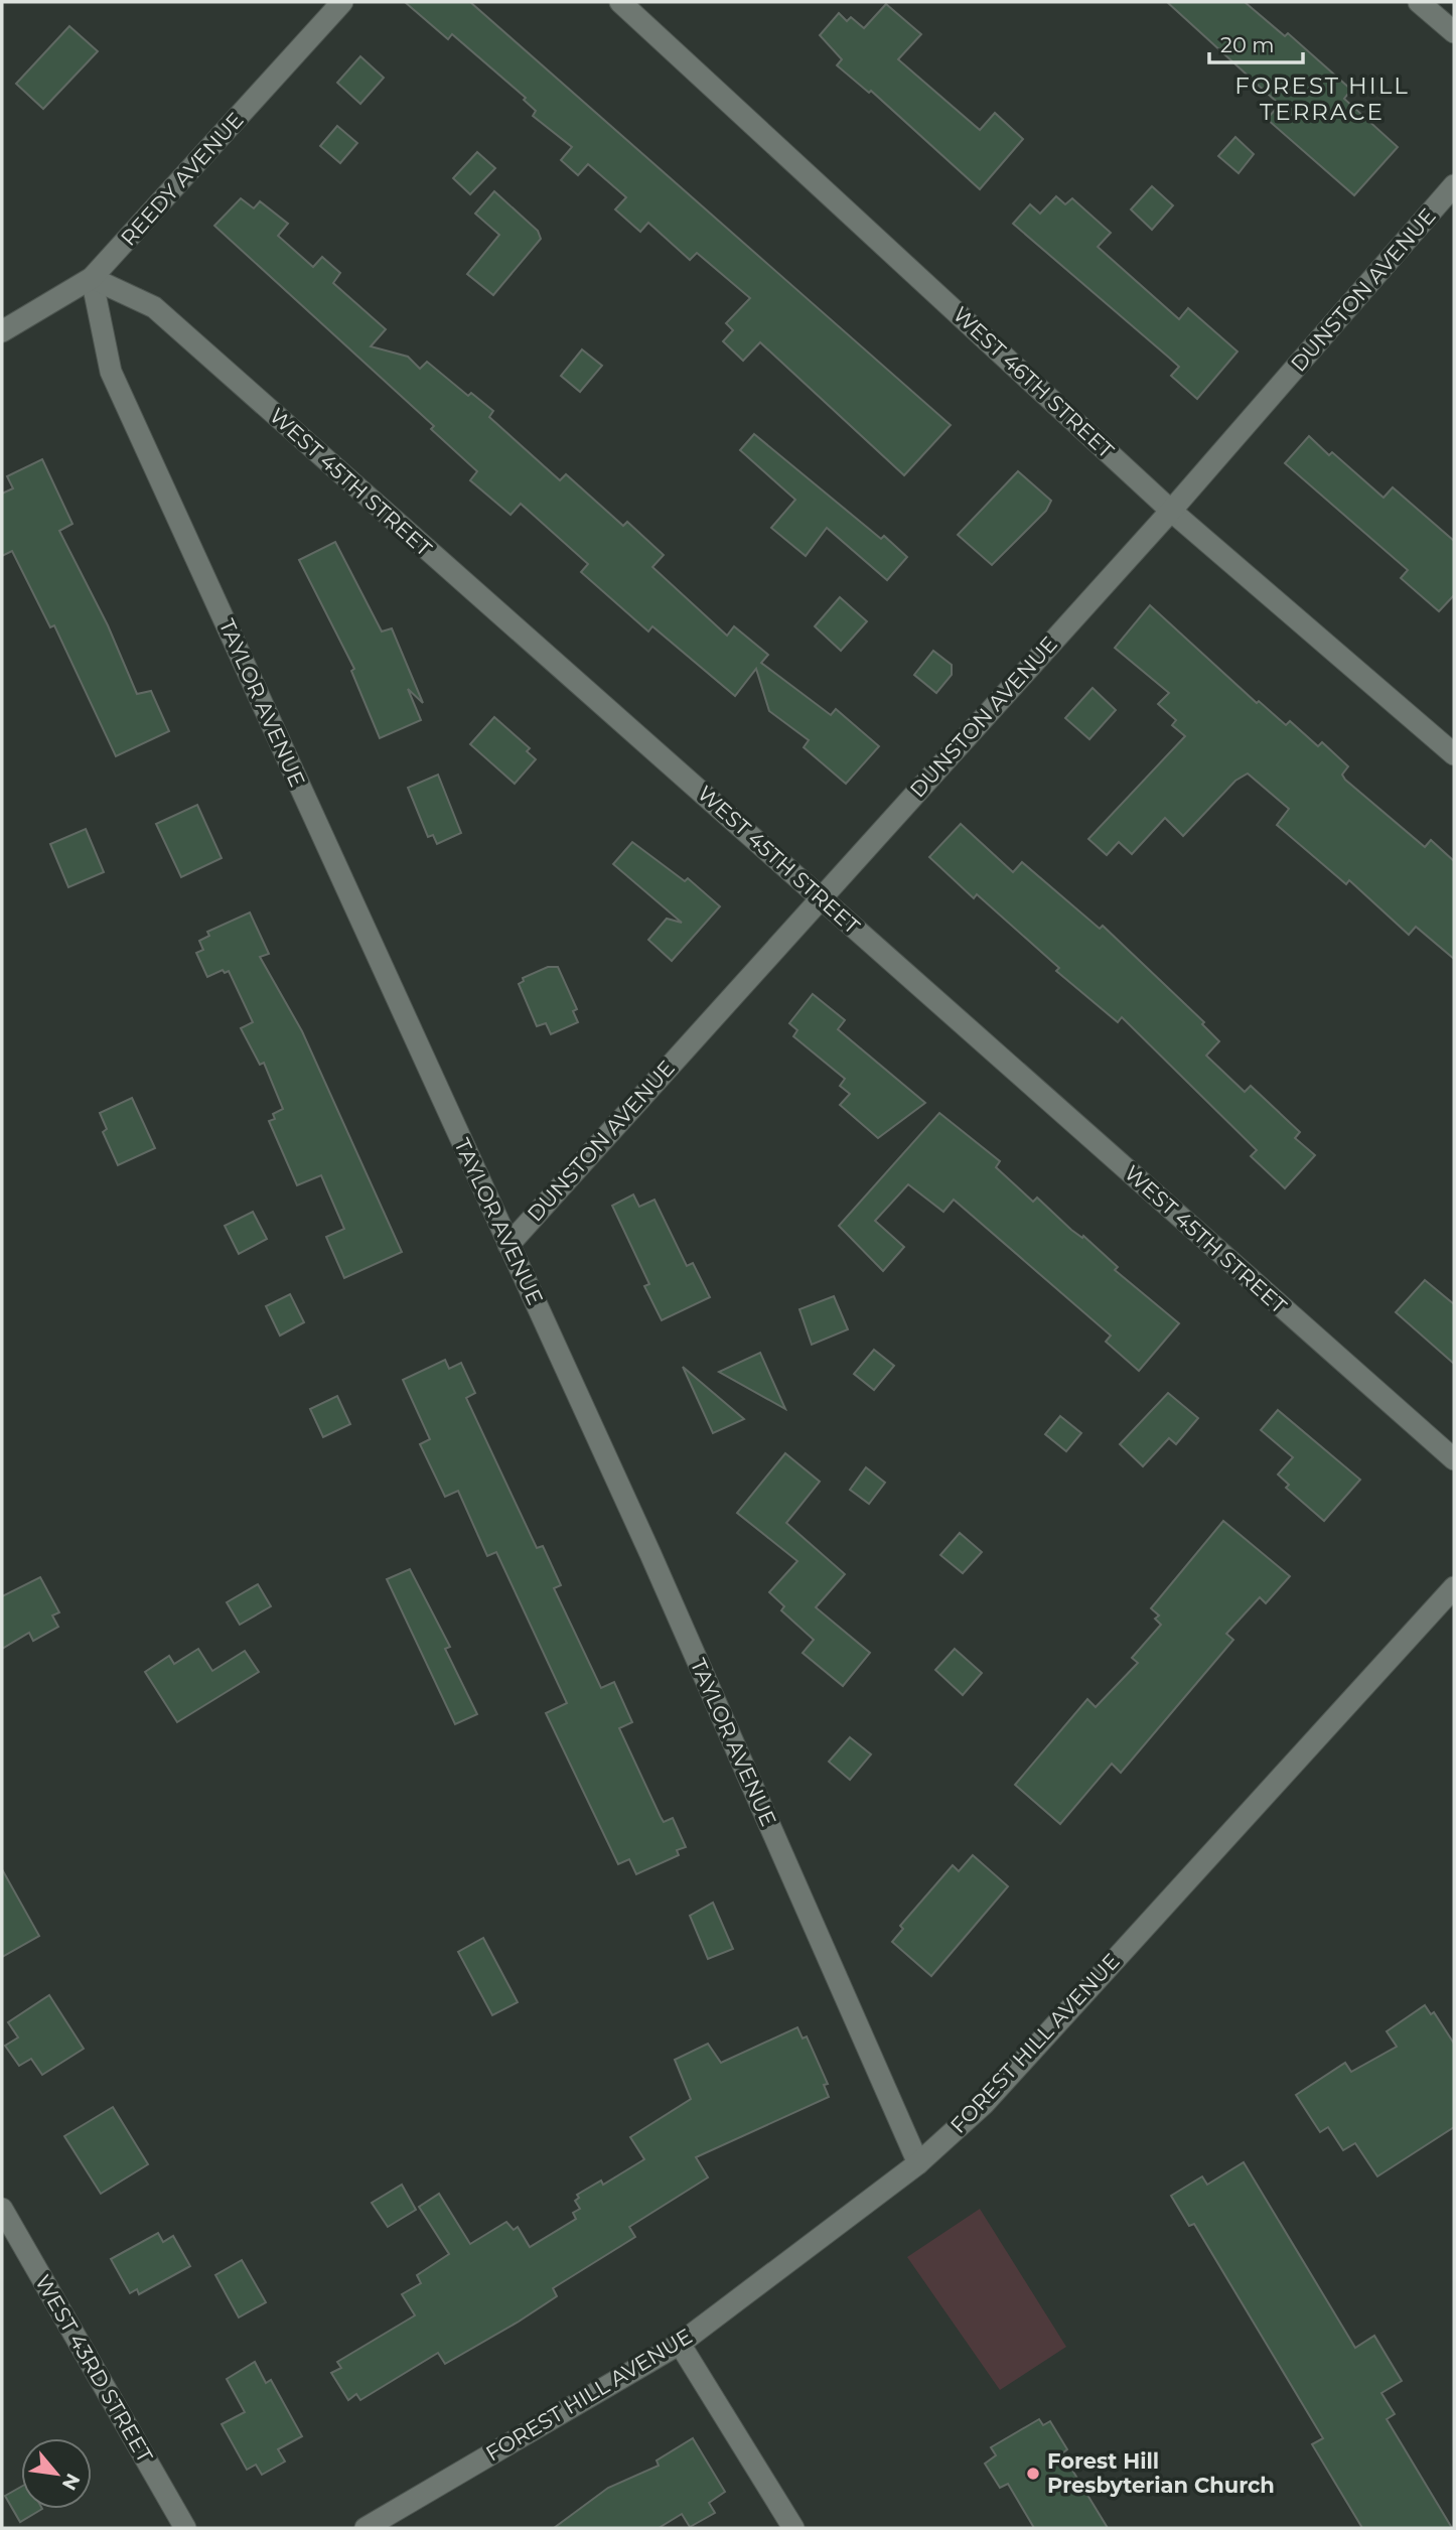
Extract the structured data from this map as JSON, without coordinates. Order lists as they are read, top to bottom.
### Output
{
  "streets": {
    "street": [
      "REEDY AVENUE",
      "DUNSTON AVENUE",
      "WEST 46TH STREET",
      "WEST 45TH STREET",
      "TAYLOR AVENUE",
      "FOREST HILL AVENUE",
      "WEST 43RD STREET"
    ]
  },
  "crossings": [
    ["REEDY AVENUE", "WEST 45TH STREET"],
    ["REEDY AVENUE", "TAYLOR AVENUE"],
    ["DUNSTON AVENUE", "WEST 46TH STREET"],
    ["DUNSTON AVENUE", "WEST 45TH STREET"],
    ["DUNSTON AVENUE", "TAYLOR AVENUE"],
    ["WEST 45TH STREET", "TAYLOR AVENUE"],
    ["TAYLOR AVENUE", "FOREST HILL AVENUE"]
  ],
  "districts": ["FOREST HILL TERRACE"],
  "places": ["Forest Hill Presbyterian Church"],
  "scale_bar": "20 m",
  "north": "bottom right"
}
